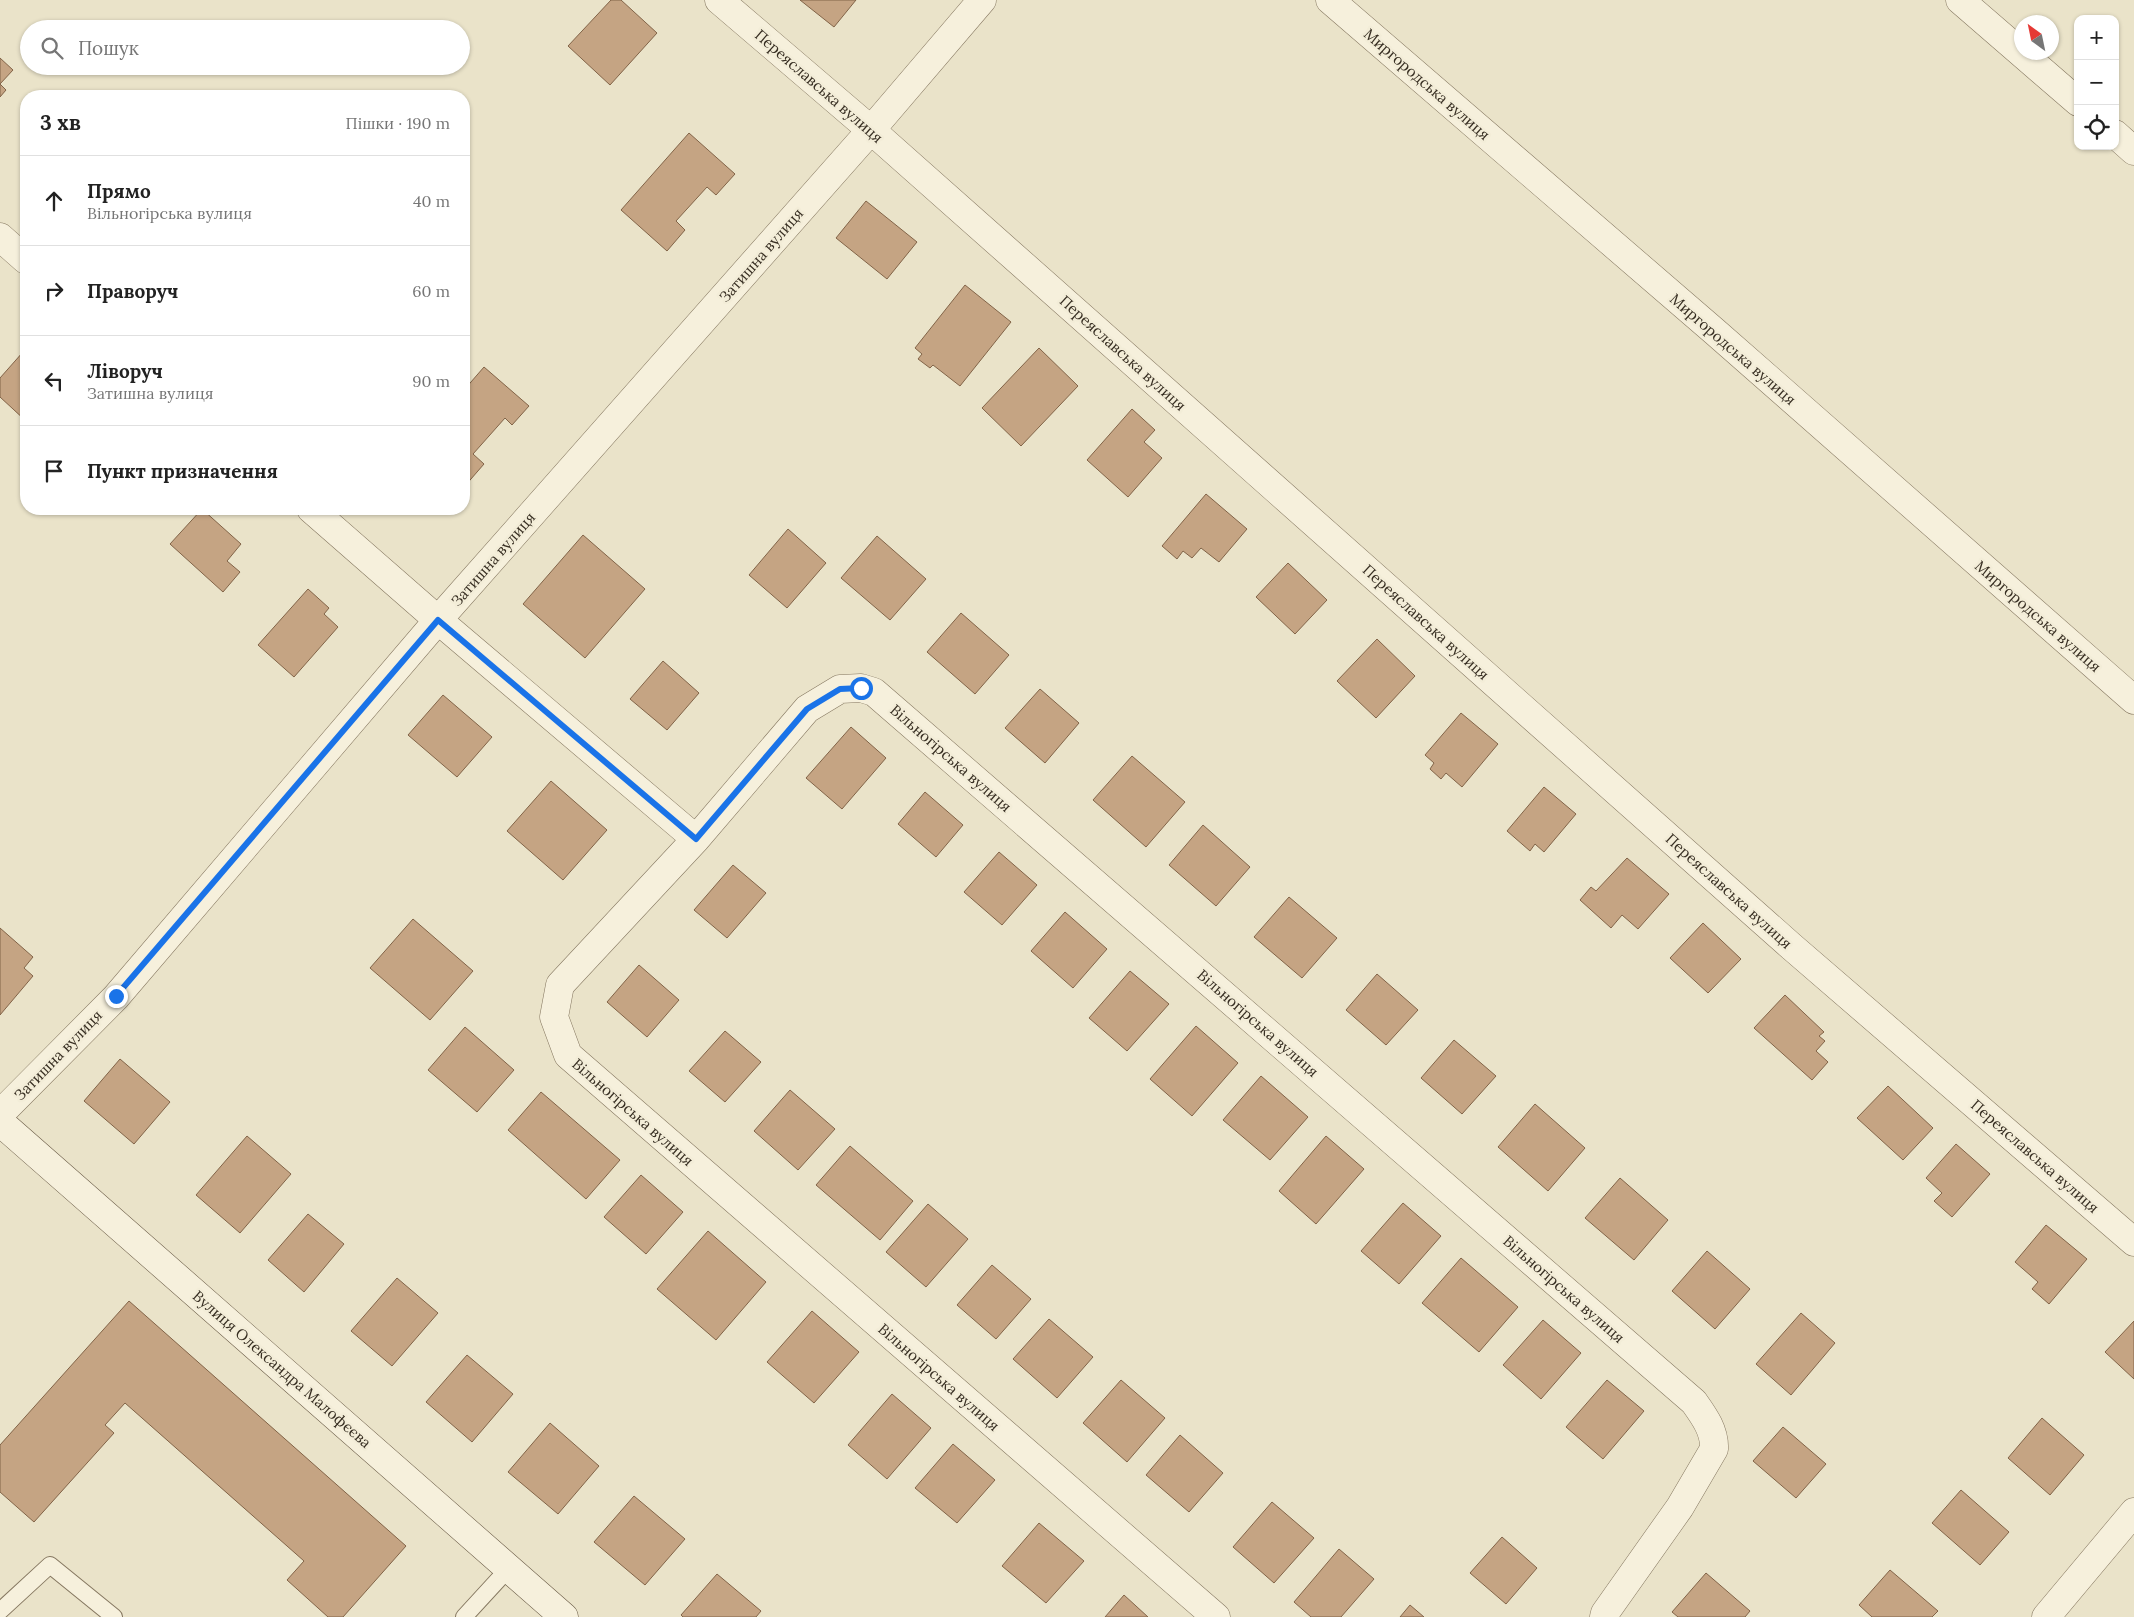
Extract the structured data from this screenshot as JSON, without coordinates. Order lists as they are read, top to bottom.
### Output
{
  "streets": {
    "street": [
      "Миргородська вулиця",
      "Переяславська вулиця",
      "Затишна вулиця",
      "Вільногірська вулиця",
      "Вулиця Олександра Малофєєва"
    ]
  },
  "crossings": [
    ["Переяславська вулиця", "Затишна вулиця"]
  ],
  "north": "top left",
  "page": {
    "map_buttons": ["+", "−"],
    "search": "Пошук",
    "heading": ["3 хв", "Пішки · 190 m"],
    "list": [
      ["Прямо", "Вільногірська вулиця", "40 m"],
      ["Праворуч", "60 m"],
      ["Ліворуч", "Затишна вулиця", "90 m"],
      "Пункт призначення"
    ]
  }
}
